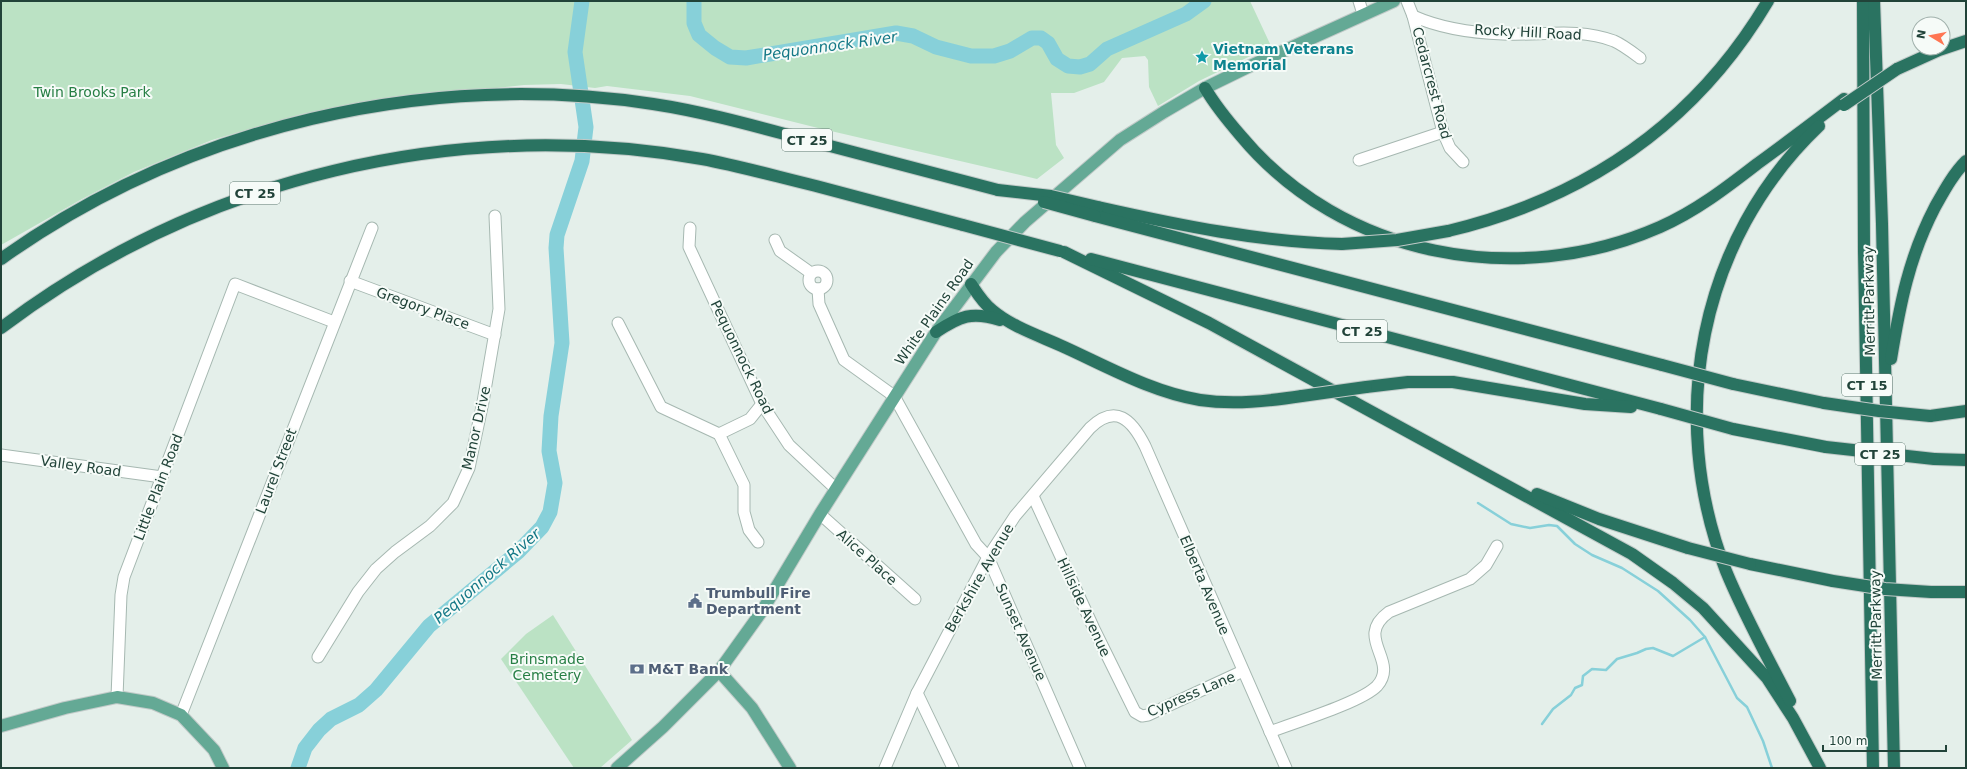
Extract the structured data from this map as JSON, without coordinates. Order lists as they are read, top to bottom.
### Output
{
  "streets": {
    "highway": ["CT 25", "Merritt Parkway", "CT 15"],
    "main road": ["White Plains Road"],
    "street": [
      "Rocky Hill Road",
      "Cedarcrest Road",
      "Gregory Place",
      "Pequonnock Road",
      "Manor Drive",
      "Valley Road",
      "Laurel Street",
      "Little Plain Road",
      "Alice Place",
      "Berkshire Avenue",
      "Elberta Avenue",
      "Hillside Avenue",
      "Sunset Avenue",
      "Cypress Lane"
    ]
  },
  "crossings": [
    ["Rocky Hill Road", "Cedarcrest Road"],
    ["Gregory Place", "Manor Drive"],
    ["Gregory Place", "Laurel Street"],
    ["White Plains Road", "Pequonnock Road"],
    ["White Plains Road", "Alice Place"],
    ["White Plains Road", "Sunset Avenue"],
    ["Valley Road", "Little Plain Road"],
    ["Laurel Street", "Little Plain Road"],
    ["Berkshire Avenue", "Elberta Avenue"],
    ["Berkshire Avenue", "Hillside Avenue"],
    ["Berkshire Avenue", "Sunset Avenue"],
    ["Elberta Avenue", "Cypress Lane"],
    ["Hillside Avenue", "Cypress Lane"]
  ],
  "water": ["Pequonnock River"],
  "parks": ["Twin Brooks Park", "Brinsmade Cemetery"],
  "places": {
    "place": ["Vietnam Veterans Memorial"],
    "public building": ["Trumbull Fire Department"],
    "bank": ["M&T Bank"]
  },
  "scale_bar": "100 m",
  "north": "left"
}
